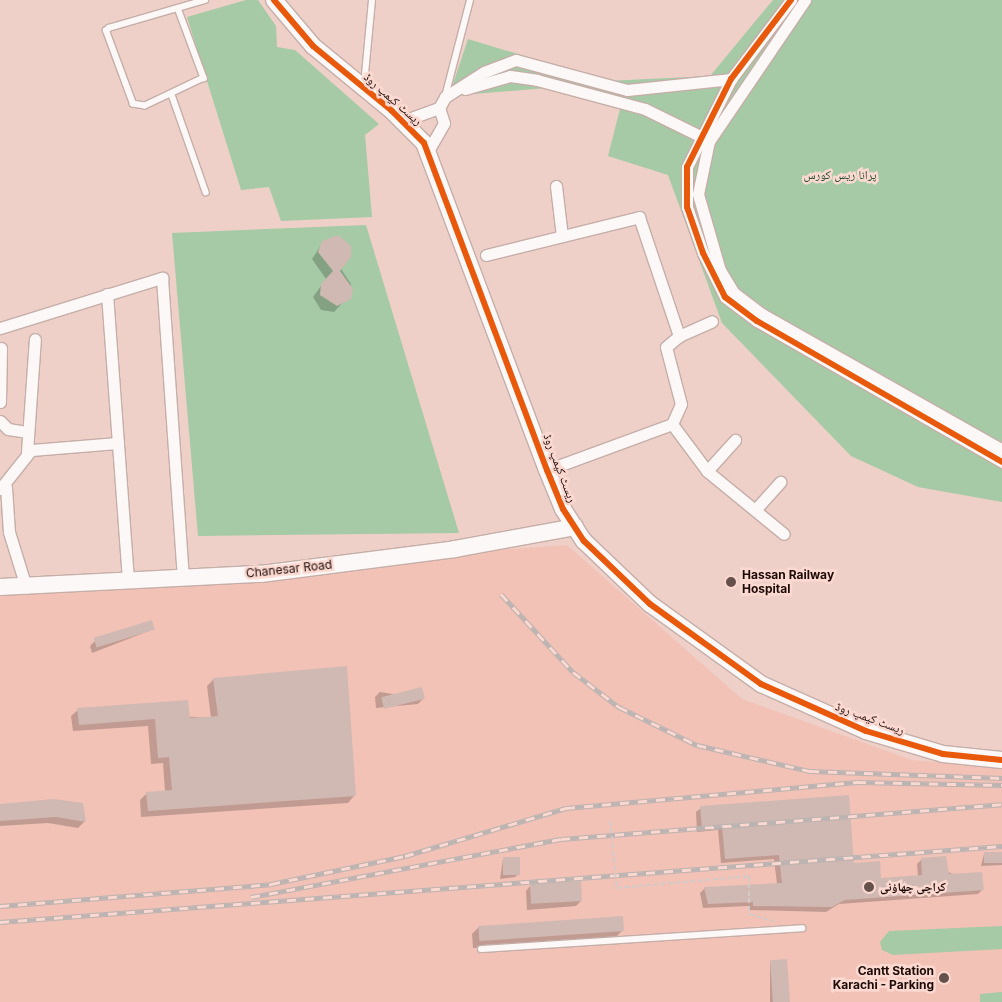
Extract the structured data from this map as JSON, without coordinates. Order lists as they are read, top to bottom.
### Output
{
  "streets": {
    "street": ["ریسٹ کیمپ روڈ", "Chanesar Road"]
  },
  "crossings": [
    ["ریسٹ کیمپ روڈ", "Chanesar Road"]
  ],
  "parks": ["پرانا ریس کورس"],
  "places": ["Hassan Railway Hospital", "کراچی چھاؤنی", "Cantt Station Karachi - Parking"]
}
